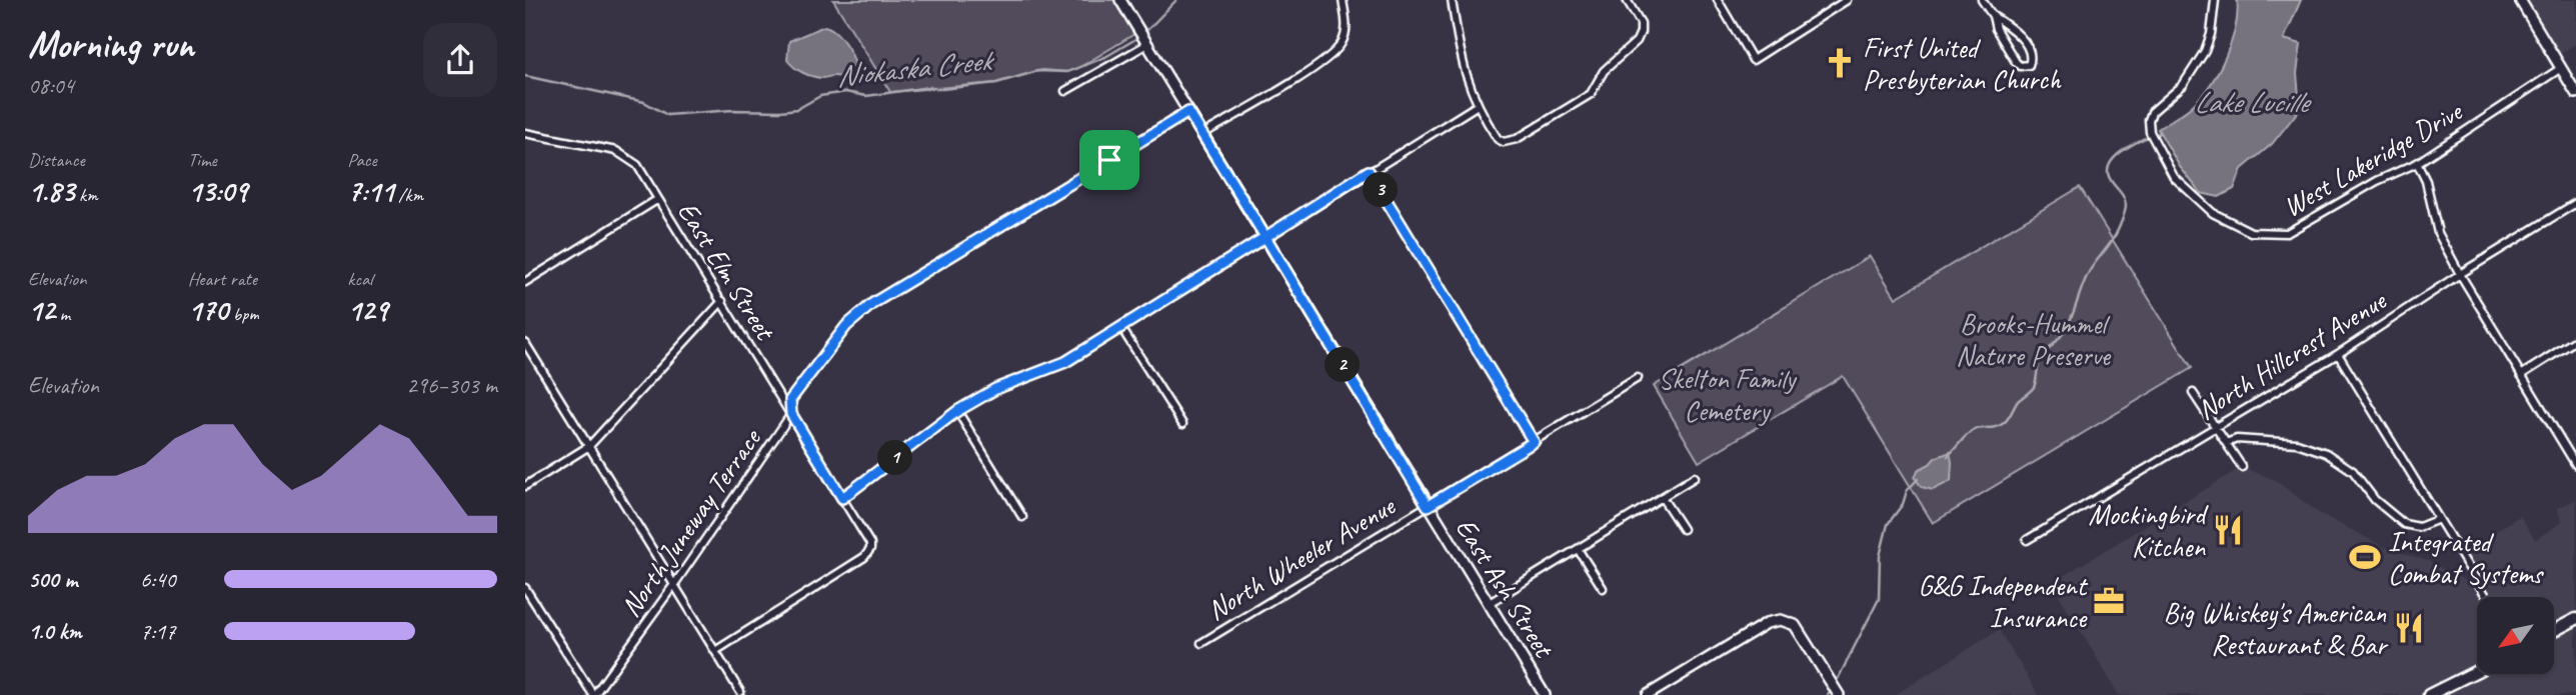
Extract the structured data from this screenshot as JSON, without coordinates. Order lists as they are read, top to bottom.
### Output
{
  "streets": {
    "street": [
      "West Lakeridge Drive",
      "East Elm Street",
      "North Hillcrest Avenue",
      "North Juneway Terrace",
      "North Wheeler Avenue",
      "East Ash Street"
    ]
  },
  "crossings": [
    ["East Elm Street", "North Juneway Terrace"],
    ["North Juneway Terrace", "East Ash Street"],
    ["North Wheeler Avenue", "East Ash Street"]
  ],
  "water": ["Niokaska Creek", "Lake Lucille"],
  "parks": ["Brooks-Hummel Nature Preserve", "Skelton Family Cemetery"],
  "places": {
    "church": ["First United Presbyterian Church"],
    "restaurant": ["Mockingbird Kitchen", "Big Whiskey's American Restaurant & Bar"],
    "sports": ["Integrated Combat Systems"],
    "office": ["G&G Independent Insurance"]
  },
  "north": "bottom left",
  "page": {
    "heading": ["Morning run", "08:04"],
    "stats": [
      ["Distance", "1.83 km"],
      ["Time", "13:09"],
      ["Pace", "7:11 /km"],
      ["Elevation", "12 m"],
      ["Heart rate", "170 bpm"],
      ["kcal", "129"]
    ],
    "pins": ["3", "2", "1"],
    "chart": ["Elevation", "296–303 m"],
    "list": [
      {
        "name": "500 m",
        "note": "6:40"
      },
      {
        "name": "1.0 km",
        "note": "7:17"
      }
    ]
  }
}
